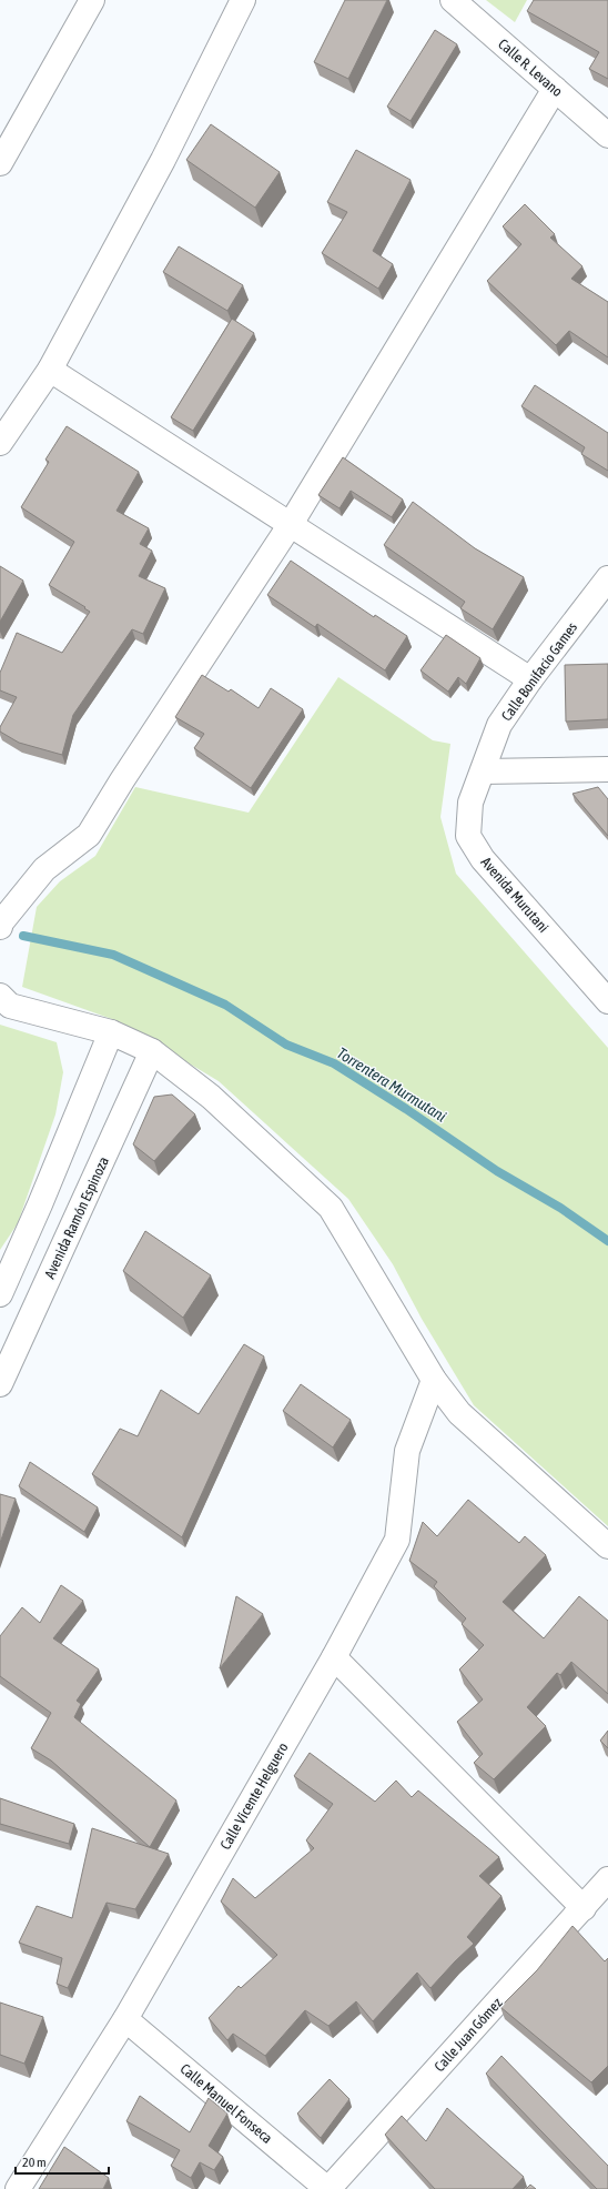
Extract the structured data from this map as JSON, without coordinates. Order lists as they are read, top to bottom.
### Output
{
  "streets": {
    "street": [
      "Calle R. Levano",
      "Calle Bonifacio Games",
      "Avenida Murutani",
      "Avenida Ramón Espinoza",
      "Calle Vicente Helguero",
      "Calle Juan Gómez",
      "Calle Manuel Fonseca"
    ]
  },
  "crossings": [
    ["Calle Bonifacio Games", "Avenida Murutani"],
    ["Calle Vicente Helguero", "Calle Manuel Fonseca"],
    ["Calle Juan Gómez", "Calle Manuel Fonseca"]
  ],
  "water": ["Torrentera Murmutani"],
  "scale_bar": "20 m"
}
